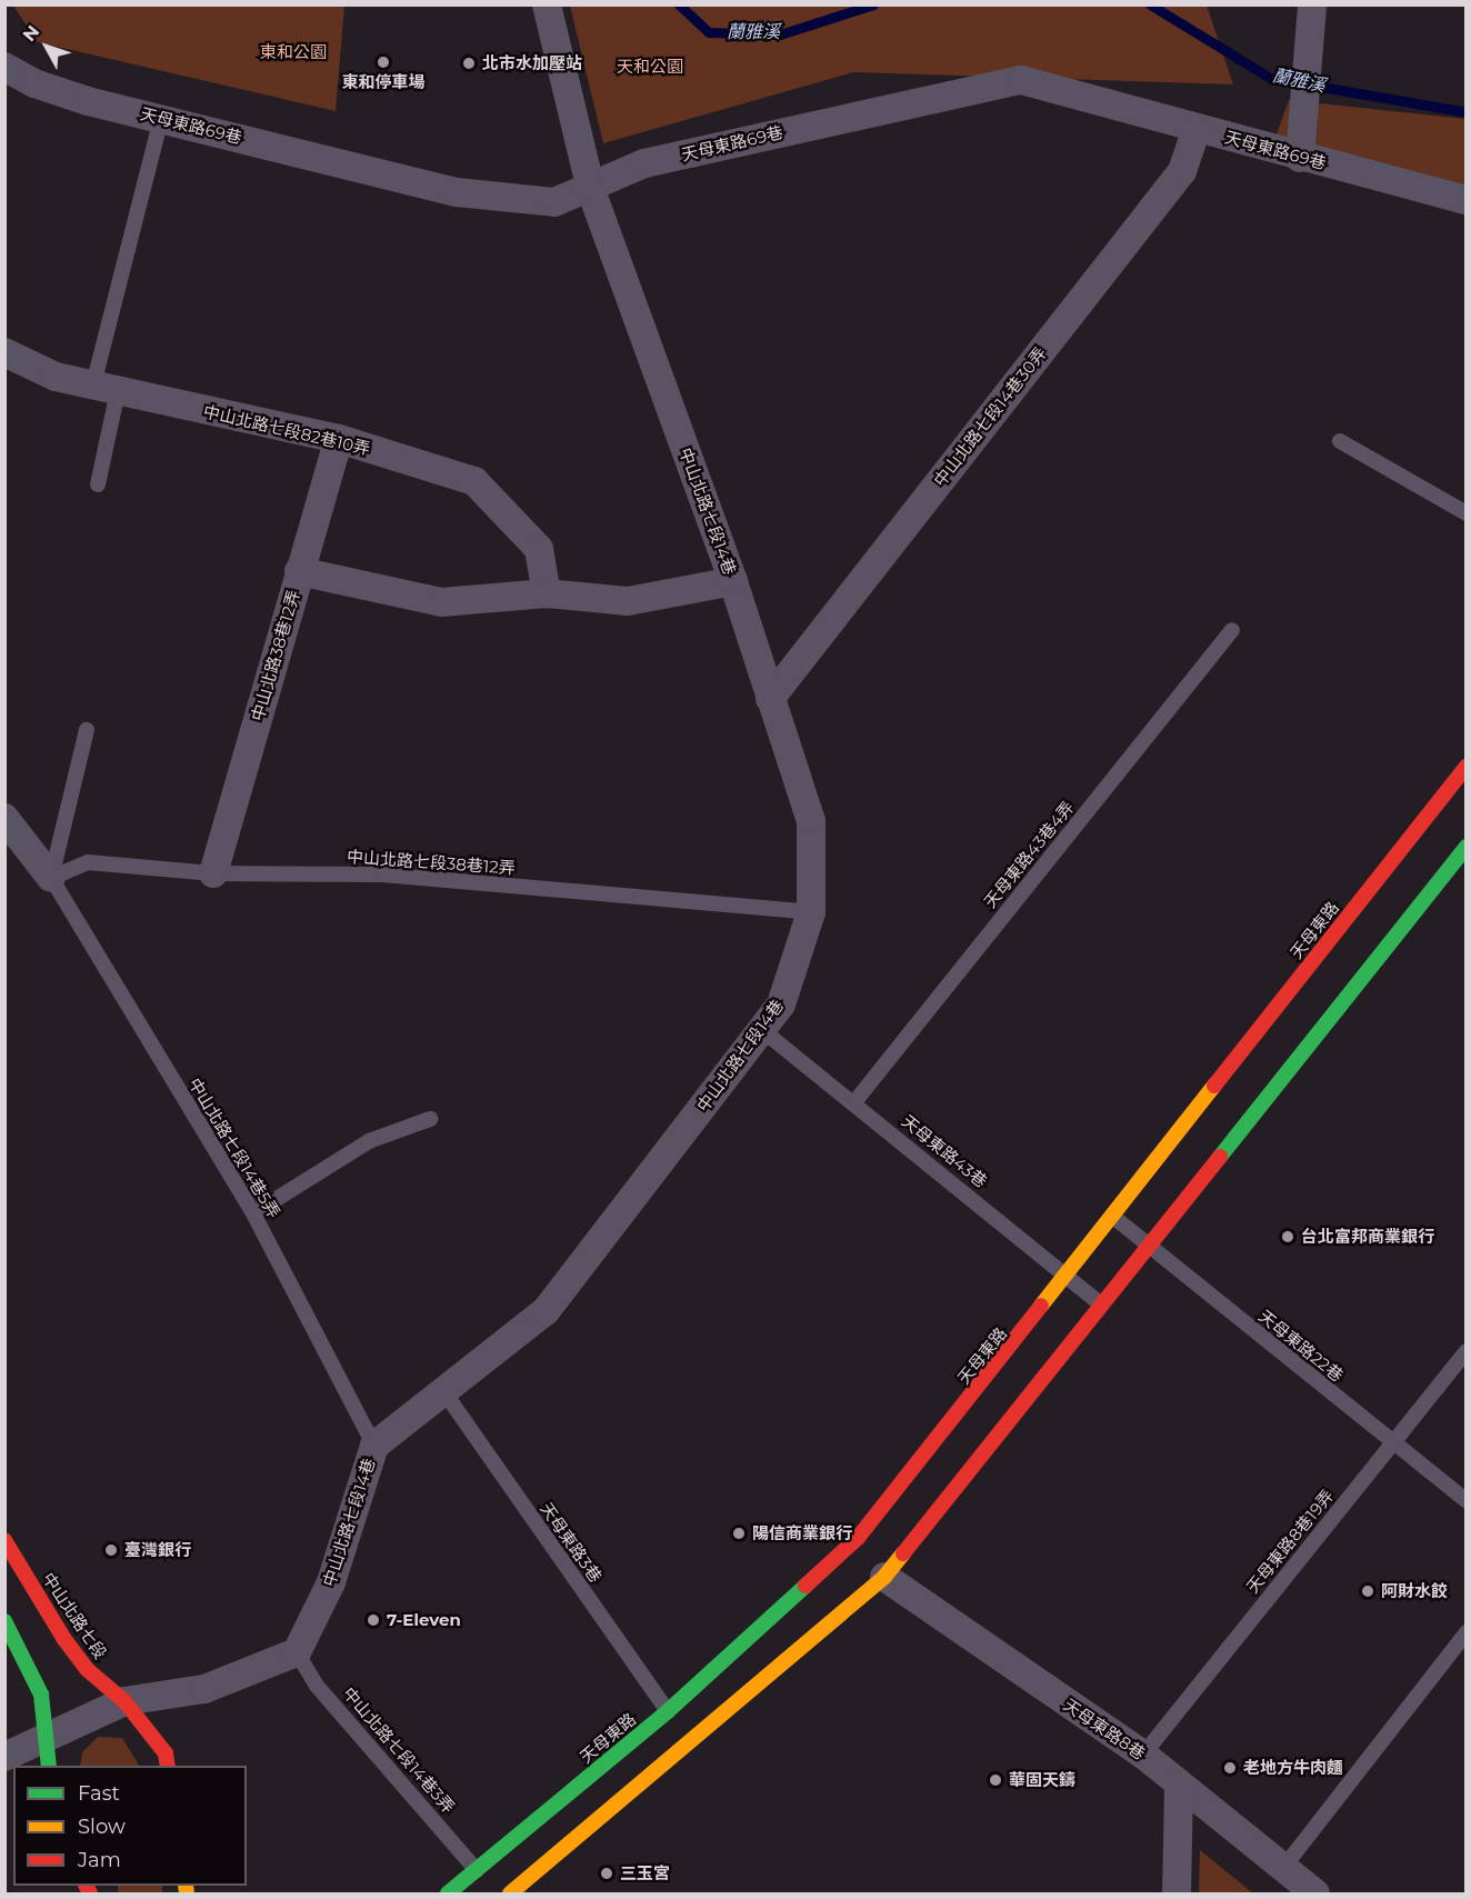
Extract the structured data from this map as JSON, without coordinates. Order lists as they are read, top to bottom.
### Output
{
  "streets": {
    "street": [
      "天母東路69巷",
      "中山北路七段14巷30弄",
      "中山北路七段82巷10弄",
      "中山北路七段14巷",
      "中山北路38巷12弄",
      "天母東路",
      "中山北路七段",
      "天母東路8巷"
    ],
    "lane": [
      "天母東路43巷4弄",
      "中山北路七段38巷12弄",
      "中山北路七段14巷5弄",
      "天母東路43巷",
      "天母東路22巷",
      "天母東路8巷19弄",
      "天母東路3巷",
      "中山北路七段14巷3弄"
    ]
  },
  "crossings": [
    ["天母東路69巷", "中山北路七段14巷30弄"],
    ["天母東路69巷", "中山北路七段14巷"],
    ["中山北路七段14巷30弄", "中山北路七段14巷"],
    ["中山北路七段82巷10弄", "中山北路38巷12弄"],
    ["中山北路七段14巷", "中山北路七段38巷12弄"],
    ["中山北路七段14巷", "中山北路七段14巷5弄"],
    ["中山北路七段14巷", "天母東路43巷"],
    ["中山北路七段14巷", "天母東路3巷"],
    ["中山北路七段14巷", "中山北路七段14巷3弄"],
    ["中山北路38巷12弄", "中山北路七段38巷12弄"],
    ["天母東路43巷4弄", "天母東路43巷"],
    ["中山北路七段38巷12弄", "中山北路七段14巷5弄"],
    ["天母東路", "天母東路43巷"],
    ["天母東路", "天母東路22巷"],
    ["天母東路", "天母東路3巷"],
    ["天母東路", "中山北路七段14巷3弄"],
    ["天母東路22巷", "天母東路8巷19弄"],
    ["天母東路8巷19弄", "天母東路8巷"]
  ],
  "water": ["蘭雅溪"],
  "parks": ["東和公園", "天和公園"],
  "places": [
    "東和停車場",
    "北市水加壓站",
    "台北富邦商業銀行",
    "陽信商業銀行",
    "臺灣銀行",
    "阿財水餃",
    "7-Eleven",
    "老地方牛肉麵",
    "華固天鑄",
    "三玉宮"
  ],
  "legend": ["Fast", "Slow", "Jam"],
  "north": "top left"
}
